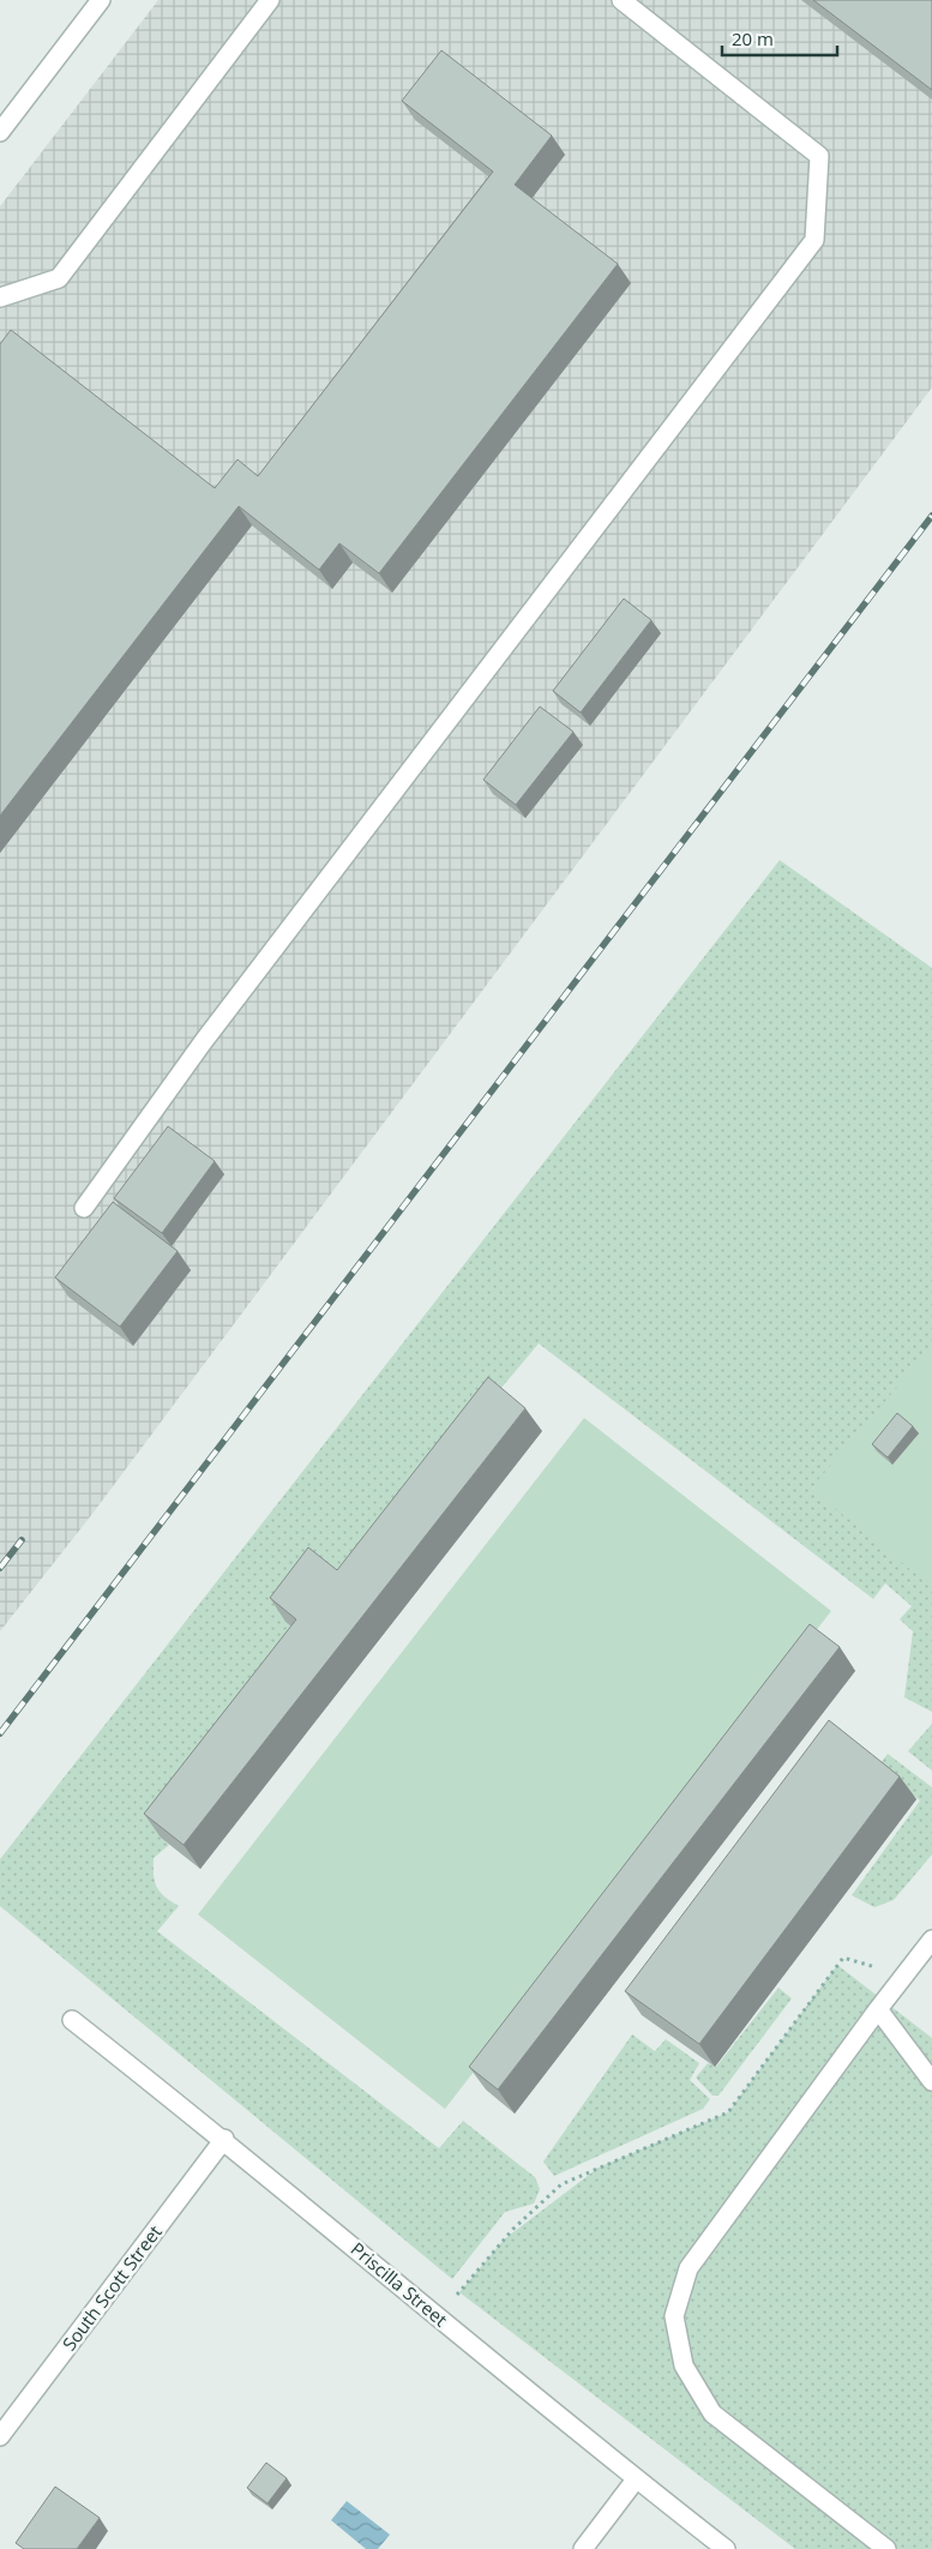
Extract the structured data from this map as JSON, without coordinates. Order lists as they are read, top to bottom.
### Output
{
  "streets": {
    "street": ["Priscilla Street", "South Scott Street"]
  },
  "crossings": [
    ["Priscilla Street", "South Scott Street"]
  ],
  "scale_bar": "20 m"
}
